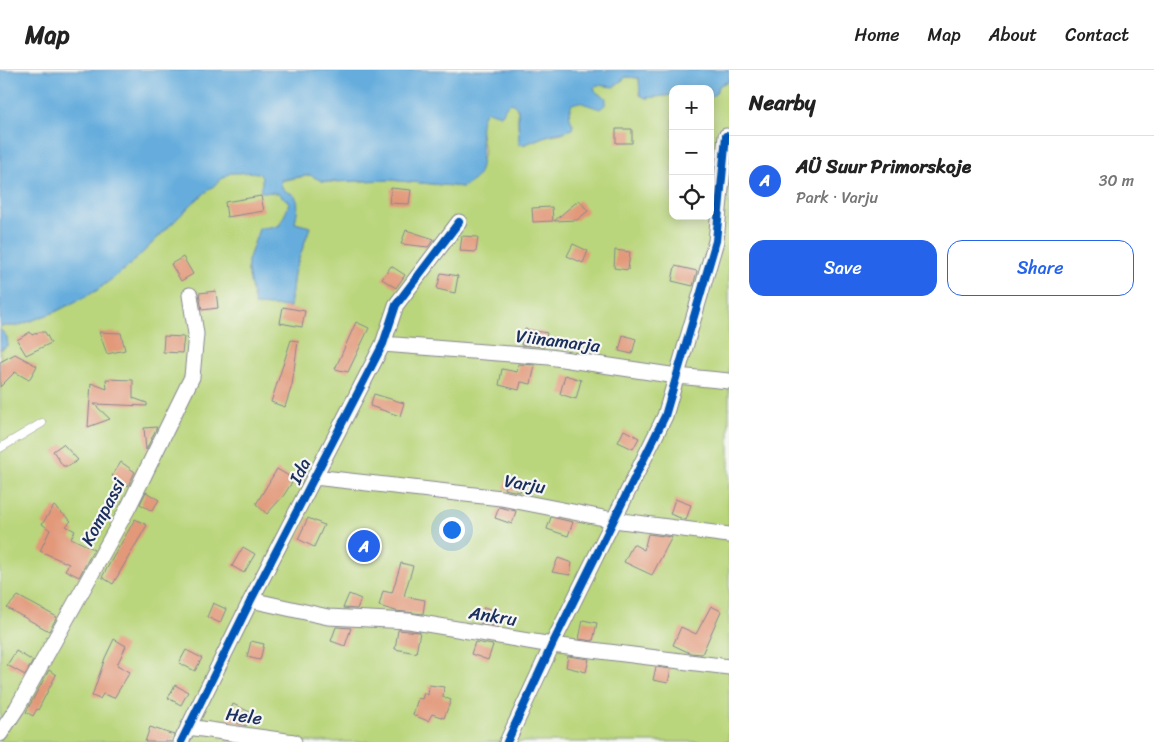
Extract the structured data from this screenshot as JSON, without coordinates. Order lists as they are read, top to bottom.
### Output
{
  "streets": {
    "street": [
      "Viinamarja",
      "Ida",
      "Varju",
      "Kompassi",
      "Ankru",
      "Hele"
    ]
  },
  "crossings": [
    ["Viinamarja", "Ida"],
    ["Ida", "Varju"],
    ["Ida", "Ankru"],
    ["Ida", "Hele"]
  ],
  "page": {
    "header": "Map",
    "nav": [
      "Home",
      "Map",
      "About",
      "Contact"
    ],
    "heading": "Nearby",
    "map_buttons": ["+", "−"],
    "list": [
      {
        "mark": "A",
        "name": "AÜ Suur Primorskoje",
        "note": "Park · Varju",
        "value": "30 m"
      }
    ],
    "buttons": ["Save", "Share"],
    "pins": "A"
  }
}
